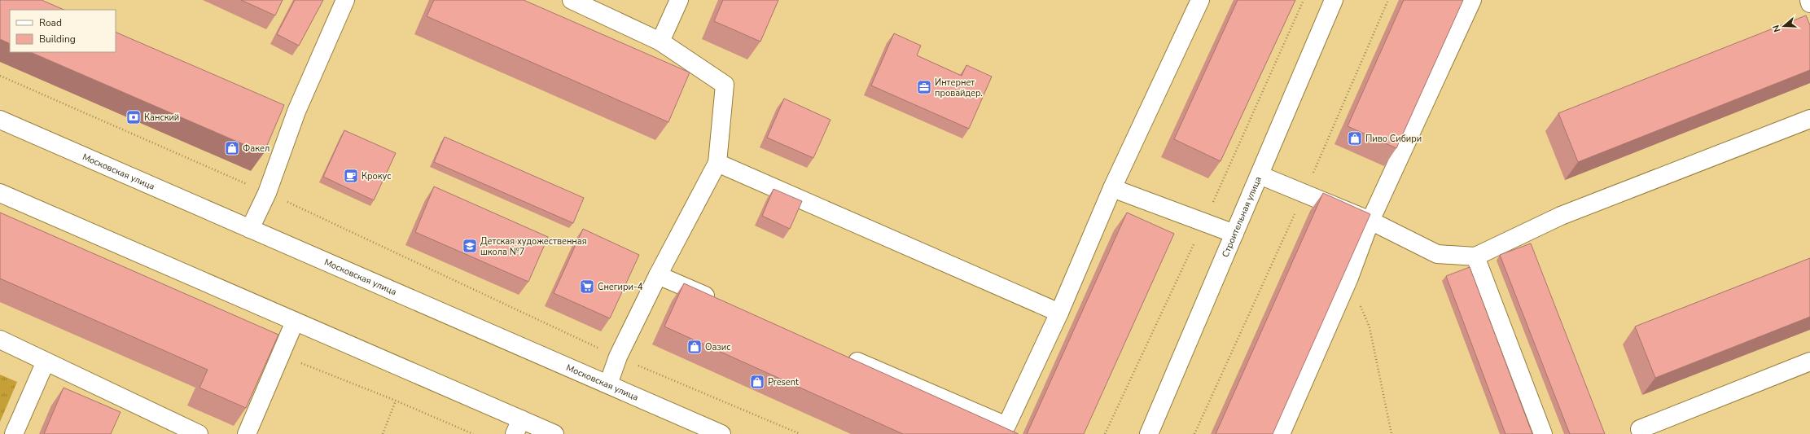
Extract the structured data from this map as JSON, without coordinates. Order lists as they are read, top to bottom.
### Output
{
  "streets": {
    "main road": ["Московская улица", "Строительная улица"]
  },
  "places": {
    "office": ["Интернет провайдер."],
    "bank": ["Канский"],
    "shop": [
      "Пиво Сибири",
      "Факел",
      "Оазис",
      "Present"
    ],
    "cafe": ["Крокус"],
    "school or university": ["Детская художественная школа №7"],
    "supermarket": ["Снегири-4"]
  },
  "legend": ["Road", "Building"],
  "north": "left"
}
